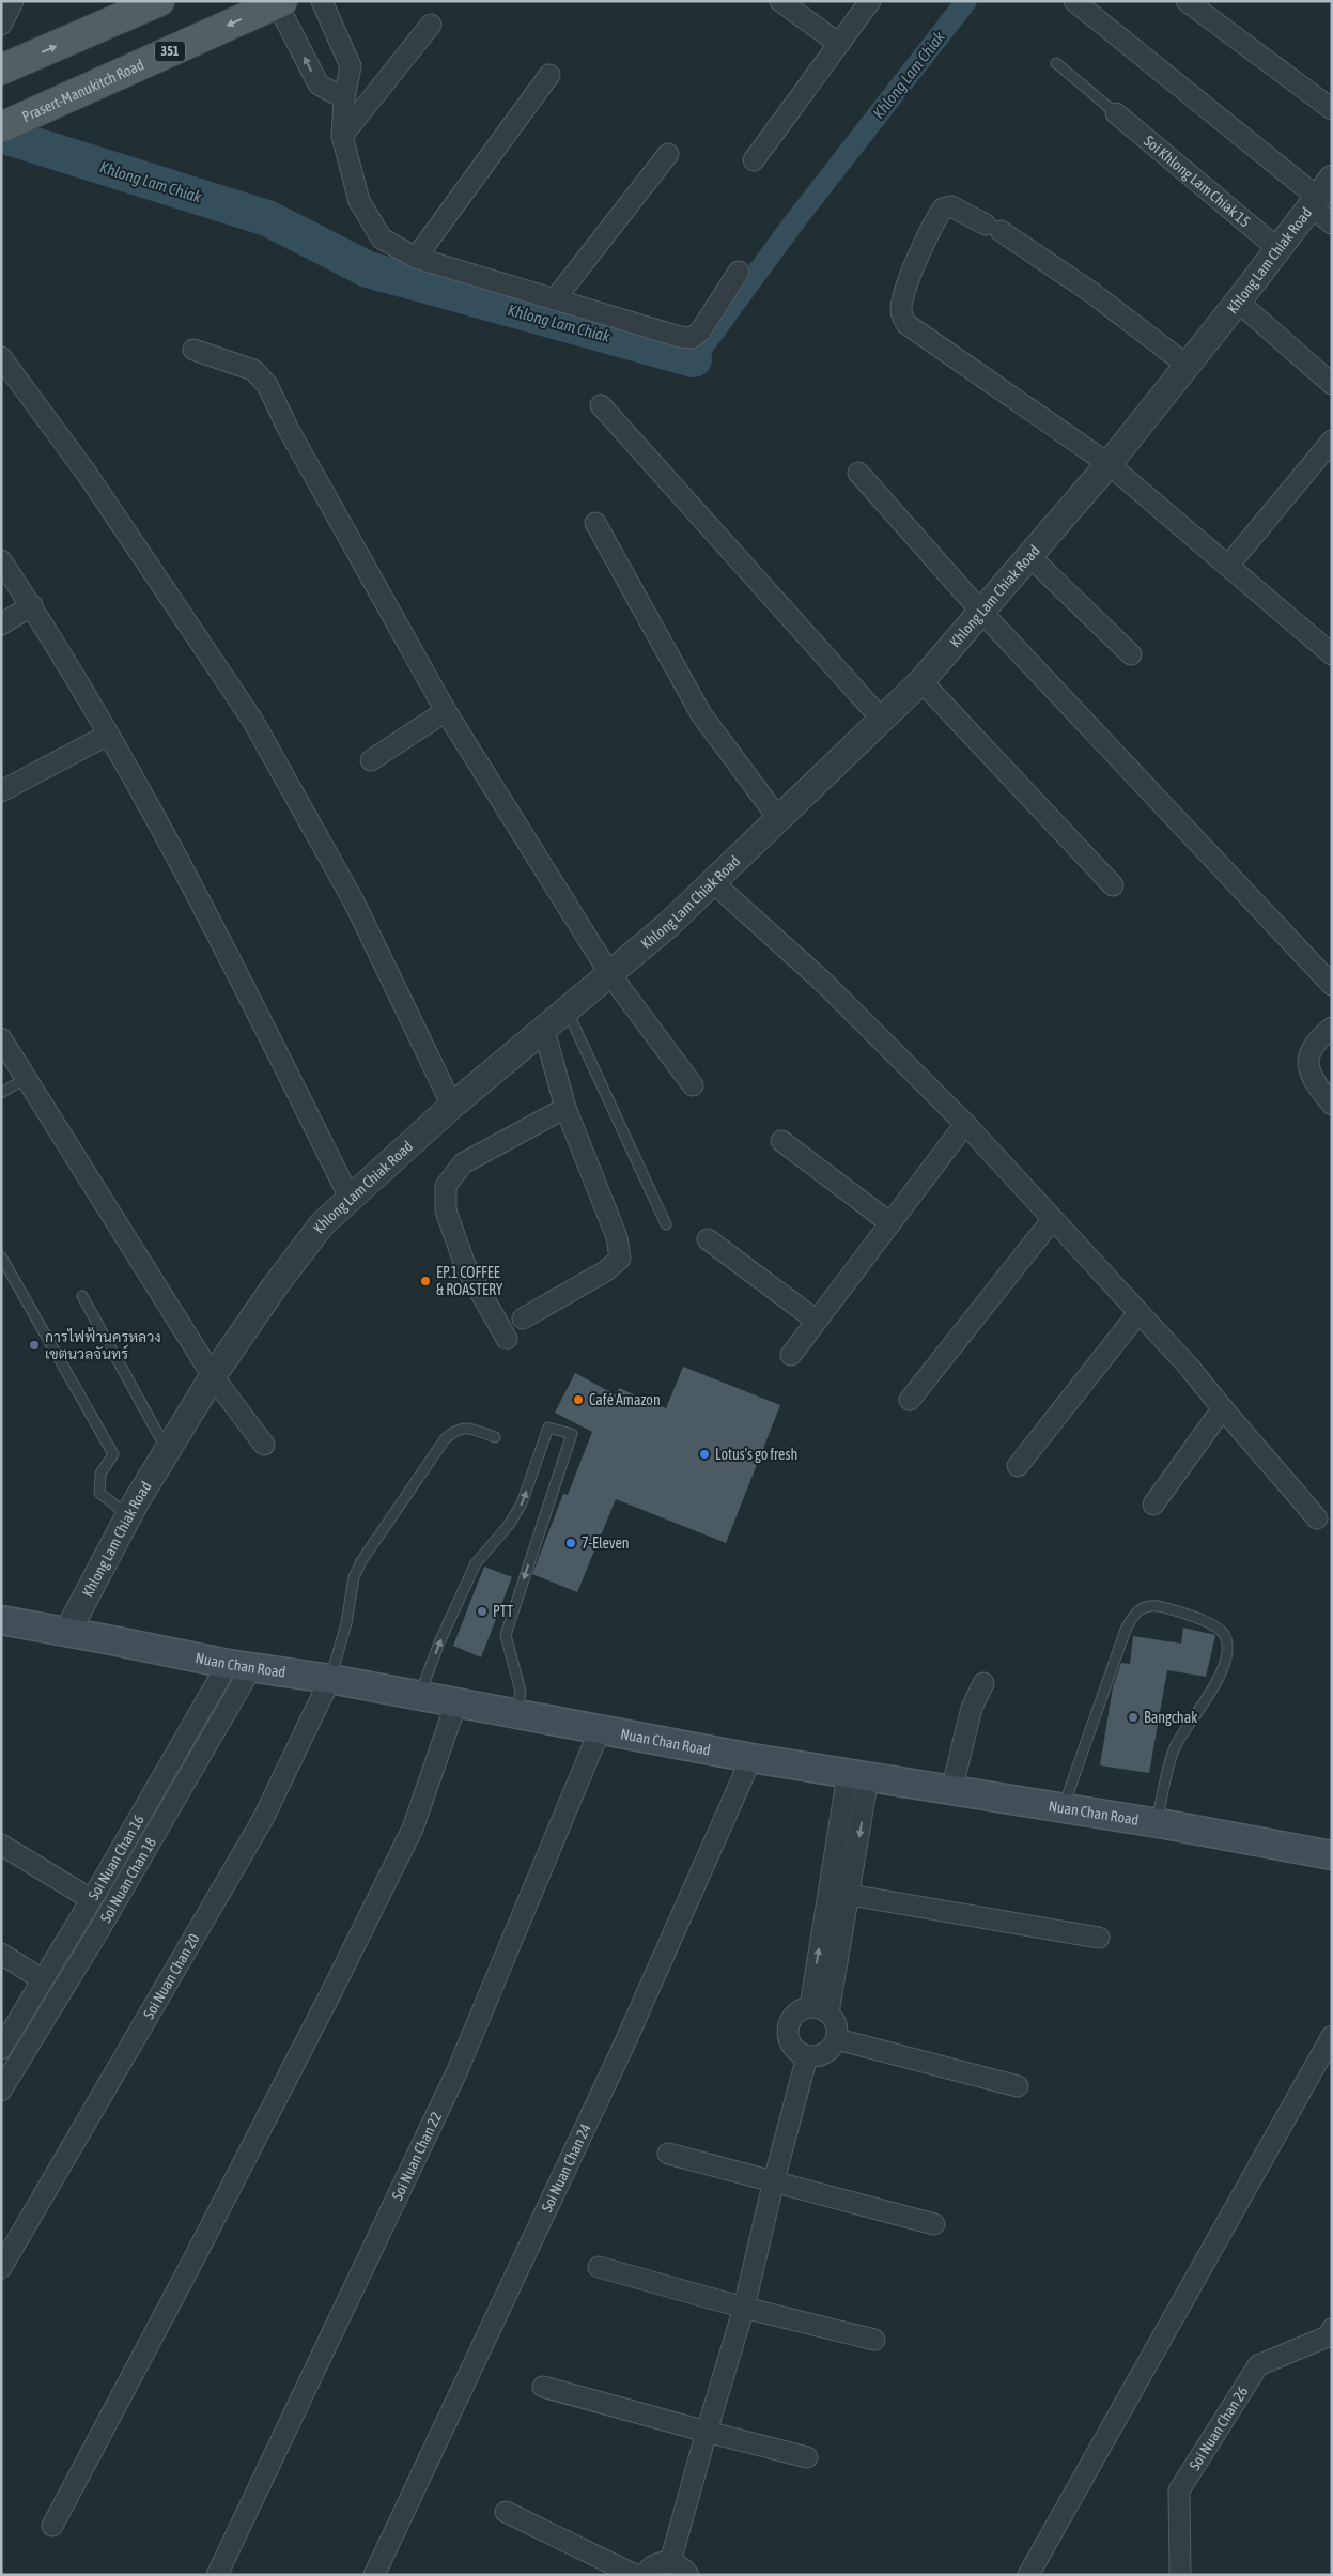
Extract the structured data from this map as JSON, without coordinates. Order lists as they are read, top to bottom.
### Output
{
  "streets": {
    "main road": ["351", "Prasert-Manukitch Road", "Nuan Chan Road"],
    "street": [
      "Soi Khlong Lam Chiak 15",
      "Khlong Lam Chiak Road",
      "Soi Nuan Chan 16",
      "Soi Nuan Chan 18",
      "Soi Nuan Chan 20",
      "Soi Nuan Chan 22",
      "Soi Nuan Chan 24",
      "Soi Nuan Chan 26"
    ]
  },
  "crossings": [
    ["Soi Khlong Lam Chiak 15", "Khlong Lam Chiak Road"],
    ["Khlong Lam Chiak Road", "Nuan Chan Road"],
    ["Nuan Chan Road", "Soi Nuan Chan 16"],
    ["Nuan Chan Road", "Soi Nuan Chan 18"],
    ["Nuan Chan Road", "Soi Nuan Chan 20"],
    ["Nuan Chan Road", "Soi Nuan Chan 22"],
    ["Nuan Chan Road", "Soi Nuan Chan 24"],
    ["Soi Nuan Chan 16", "Soi Nuan Chan 18"]
  ],
  "water": ["Khlong Lam Chiak"],
  "places": [
    "EP.1 COFFEE & ROASTERY",
    "การไฟฟ้านครหลวง เขตนวลจันทร์",
    "Café Amazon",
    "Lotus's go fresh",
    "7-Eleven",
    "PTT",
    "Bangchak"
  ]
}
